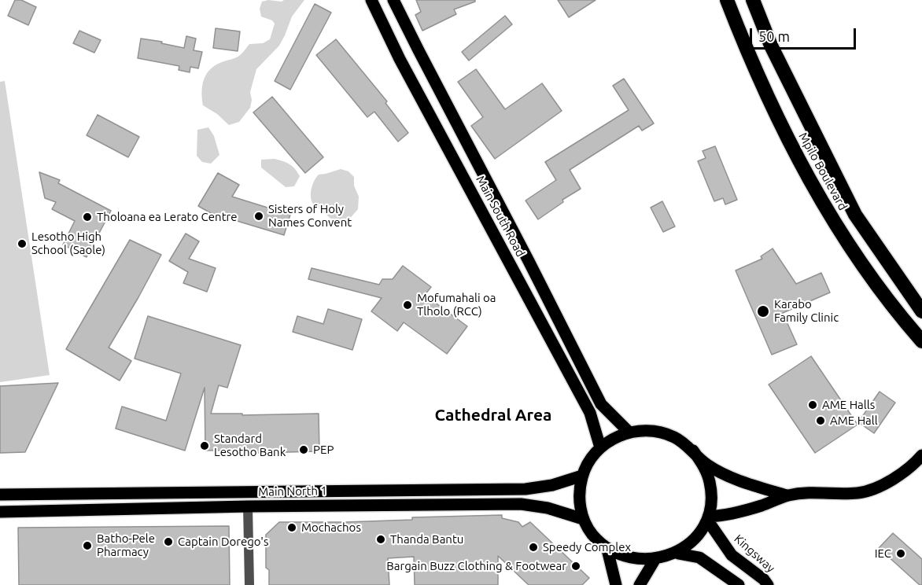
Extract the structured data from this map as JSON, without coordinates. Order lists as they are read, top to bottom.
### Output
{
  "streets": {
    "highway": ["Mpilo Boulevard"],
    "main road": ["Main South Road", "Main North 1", "Kingsway"]
  },
  "crossings": [
    ["Main South Road", "Main North 1"],
    ["Main South Road", "Kingsway"],
    ["Main North 1", "Kingsway"]
  ],
  "districts": ["Cathedral Area"],
  "places": [
    "Sisters of Holy Names Convent",
    "Tholoana ea Lerato Centre",
    "Lesotho High School (Saole)",
    "Mofumahali oa Tlholo (RCC)",
    "Karabo Family Clinic",
    "AME Halls",
    "AME Hall",
    "Standard Lesotho Bank",
    "PEP",
    "Mochachos",
    "Thanda Bantu",
    "Captain Dorego's",
    "Batho-Pele Pharmacy",
    "Speedy Complex",
    "IEC",
    "Bargain Buzz Clothing & Footwear"
  ],
  "scale_bar": "50 m"
}
